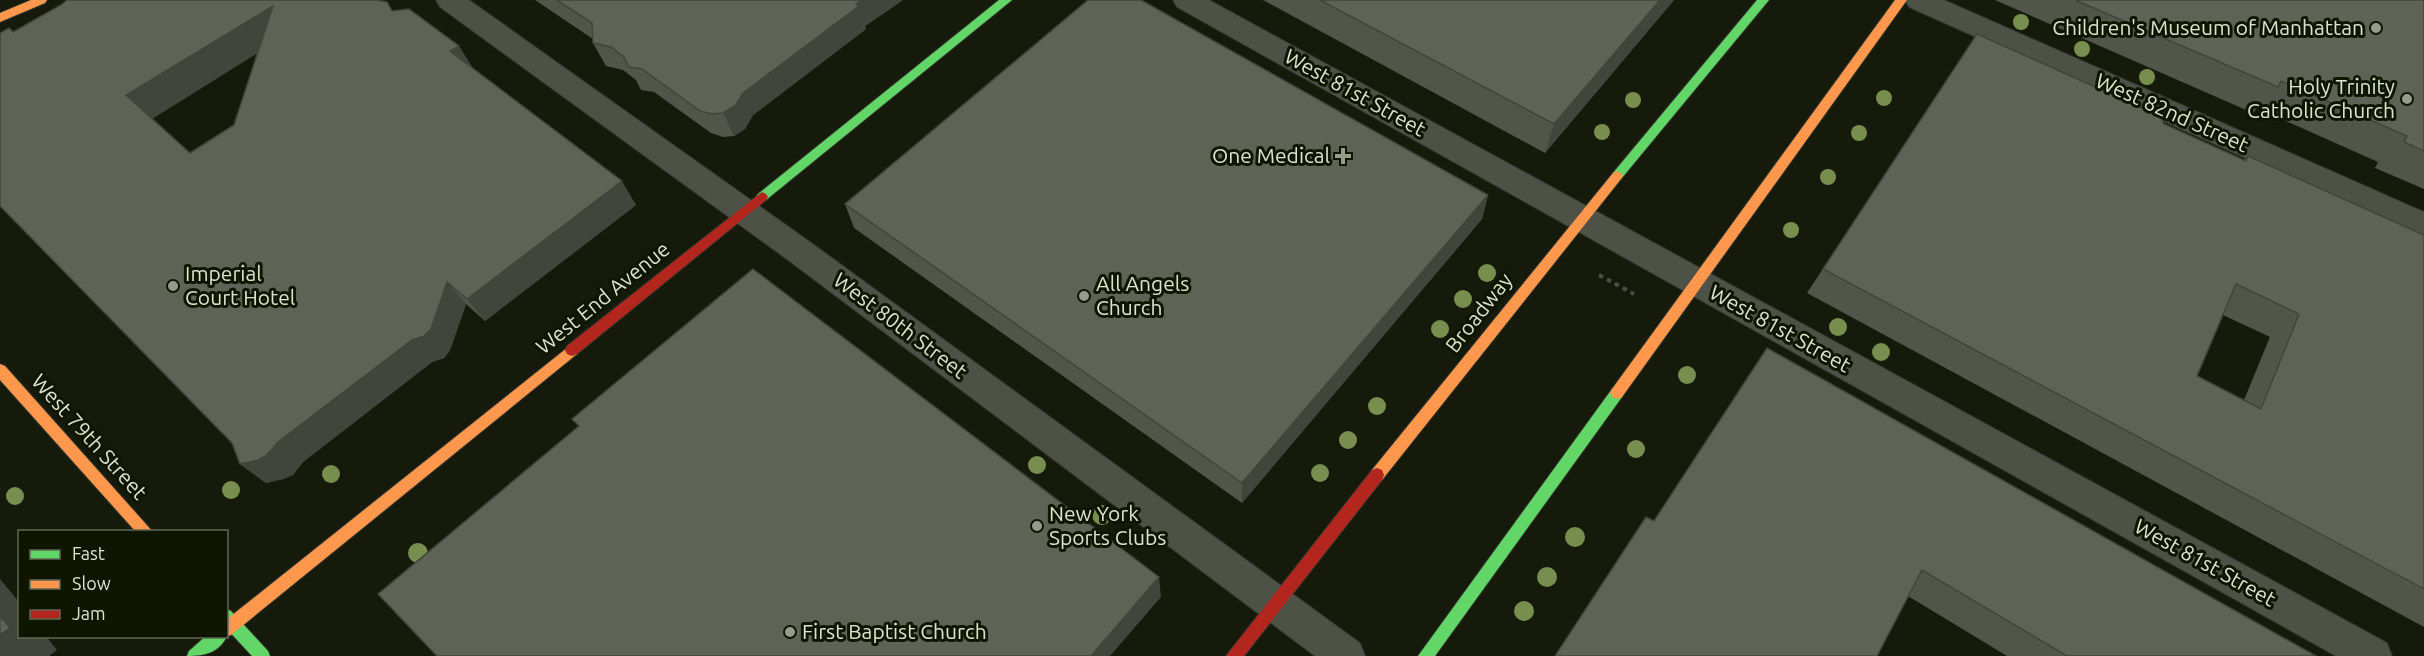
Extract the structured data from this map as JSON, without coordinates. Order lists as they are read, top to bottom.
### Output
{
  "streets": {
    "main road": ["West End Avenue", "Broadway", "West 79th Street"],
    "street": ["West 81st Street", "West 82nd Street", "West 80th Street"]
  },
  "crossings": [
    ["West 81st Street", "Broadway"],
    ["West End Avenue", "West 80th Street"],
    ["Broadway", "West 80th Street"]
  ],
  "places": {
    "other": [
      "Children's Museum of Manhattan",
      "Holy Trinity Catholic Church",
      "Imperial Court Hotel",
      "All Angels Church",
      "New York Sports Clubs",
      "First Baptist Church"
    ],
    "health": ["One Medical"]
  },
  "legend": ["Fast", "Slow", "Jam"]
}
